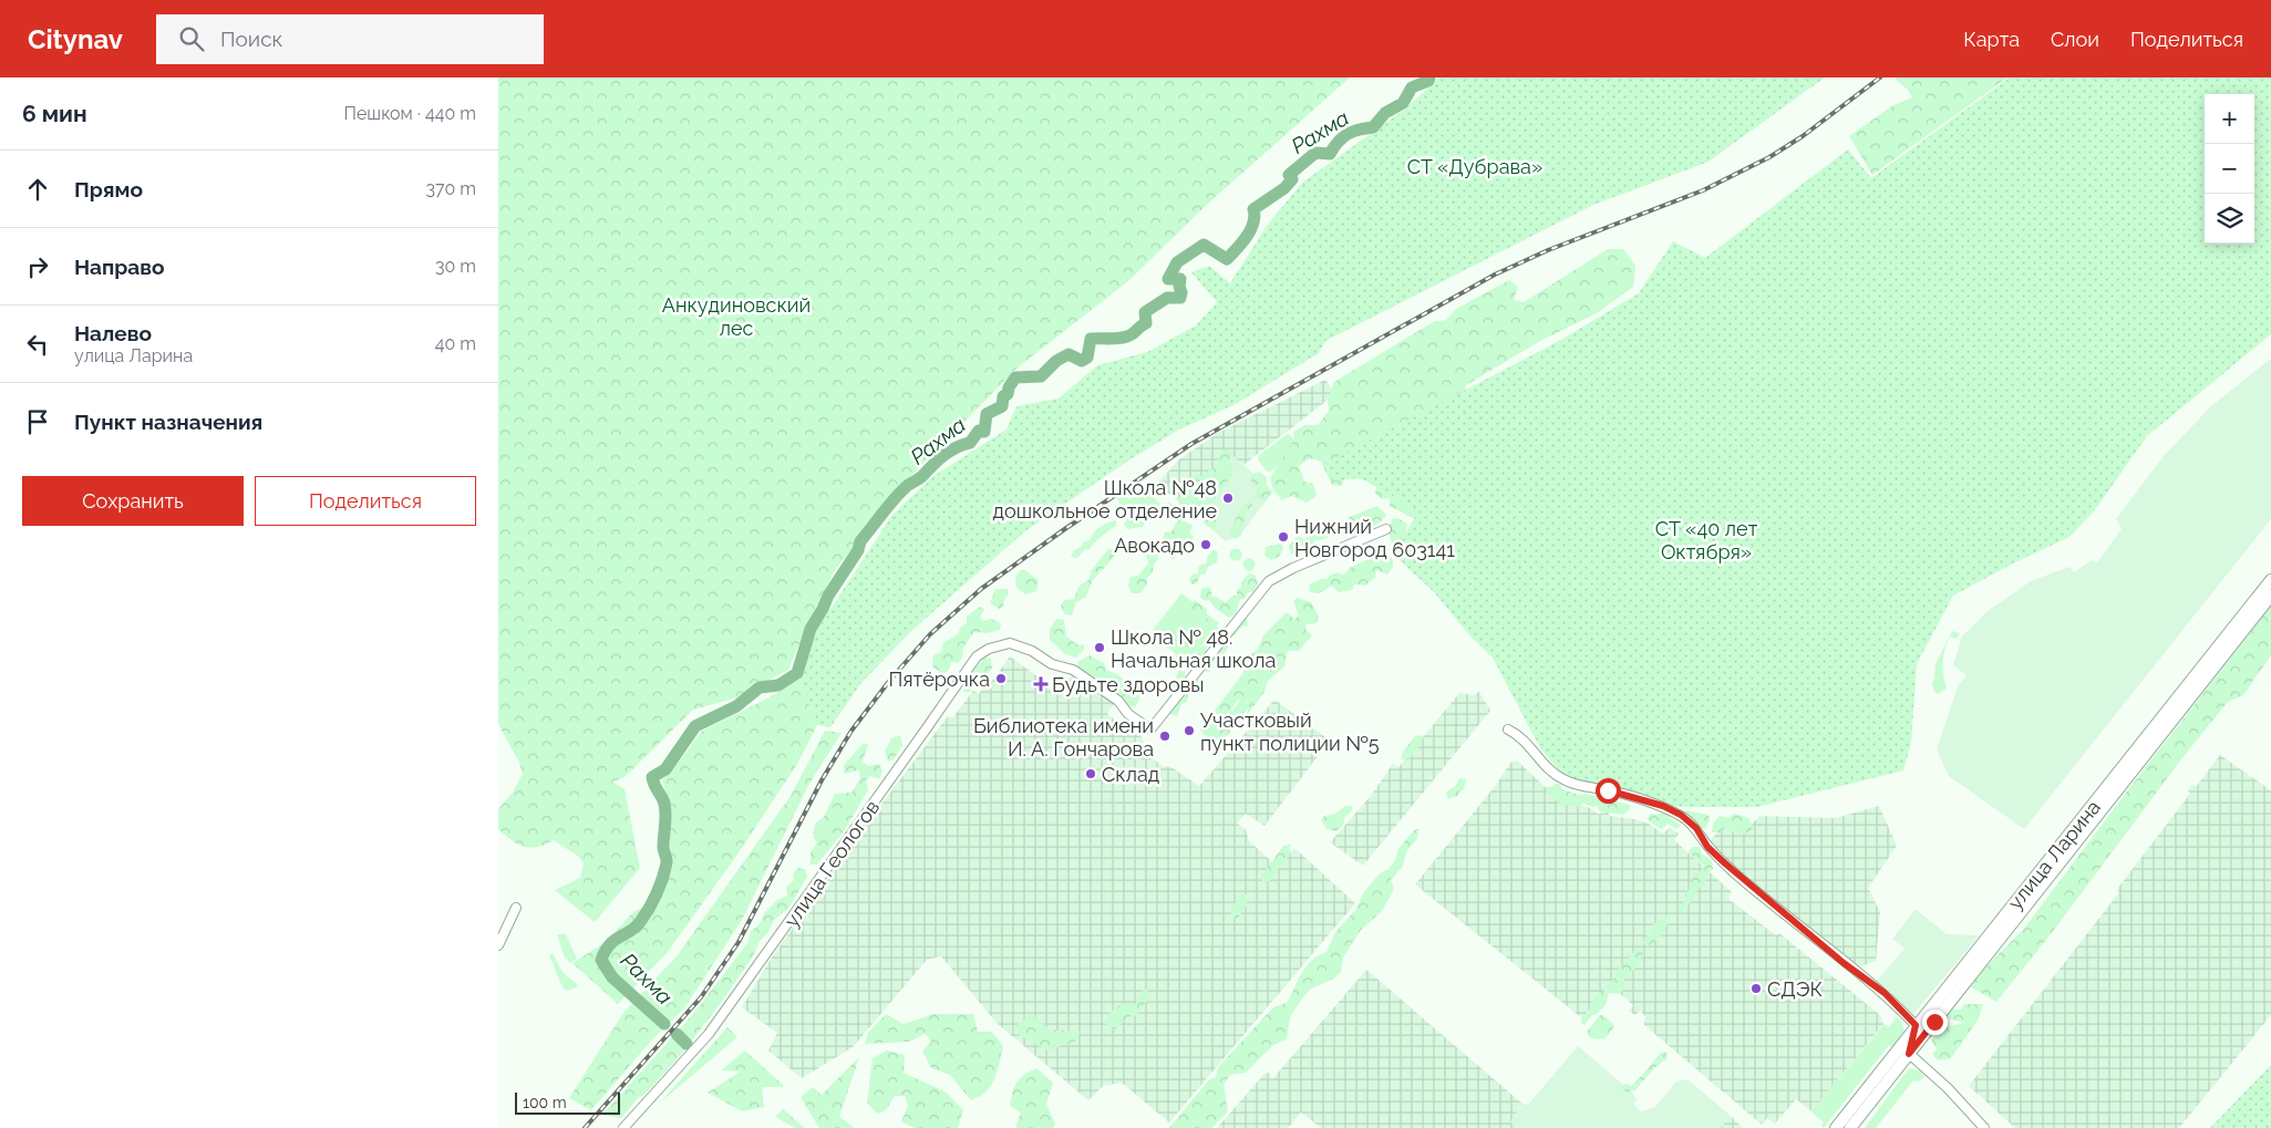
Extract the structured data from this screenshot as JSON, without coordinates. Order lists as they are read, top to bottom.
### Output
{
  "streets": {
    "main road": ["улица Ларина"],
    "street": ["улица Геологов"]
  },
  "water": ["Рахма"],
  "parks": ["СТ «Дубрава»", "Анкудиновский лес", "СТ «40 лет Октября»"],
  "places": {
    "other": [
      "Школа №48 дошкольное отделение",
      "Нижний Новгород 603141",
      "Авокадо",
      "Школа № 48. Начальная школа",
      "Пятёрочка",
      "Участковый пункт полиции №5",
      "Библиотека имени И. А. Гончарова",
      "Склад",
      "СДЭК"
    ],
    "health": ["Будьте здоровы"]
  },
  "scale_bar": "100 m",
  "page": {
    "header": "Citynav",
    "search": "Поиск",
    "nav": ["Карта", "Слои", "Поделиться"],
    "heading": ["6 мин", "Пешком · 440 m"],
    "map_buttons": ["+", "−"],
    "list": [
      ["Прямо", "370 m"],
      ["Направо", "30 m"],
      ["Налево", "улица Ларина", "40 m"],
      "Пункт назначения"
    ],
    "buttons": ["Сохранить", "Поделиться"],
    "scale": "100 m"
  }
}
